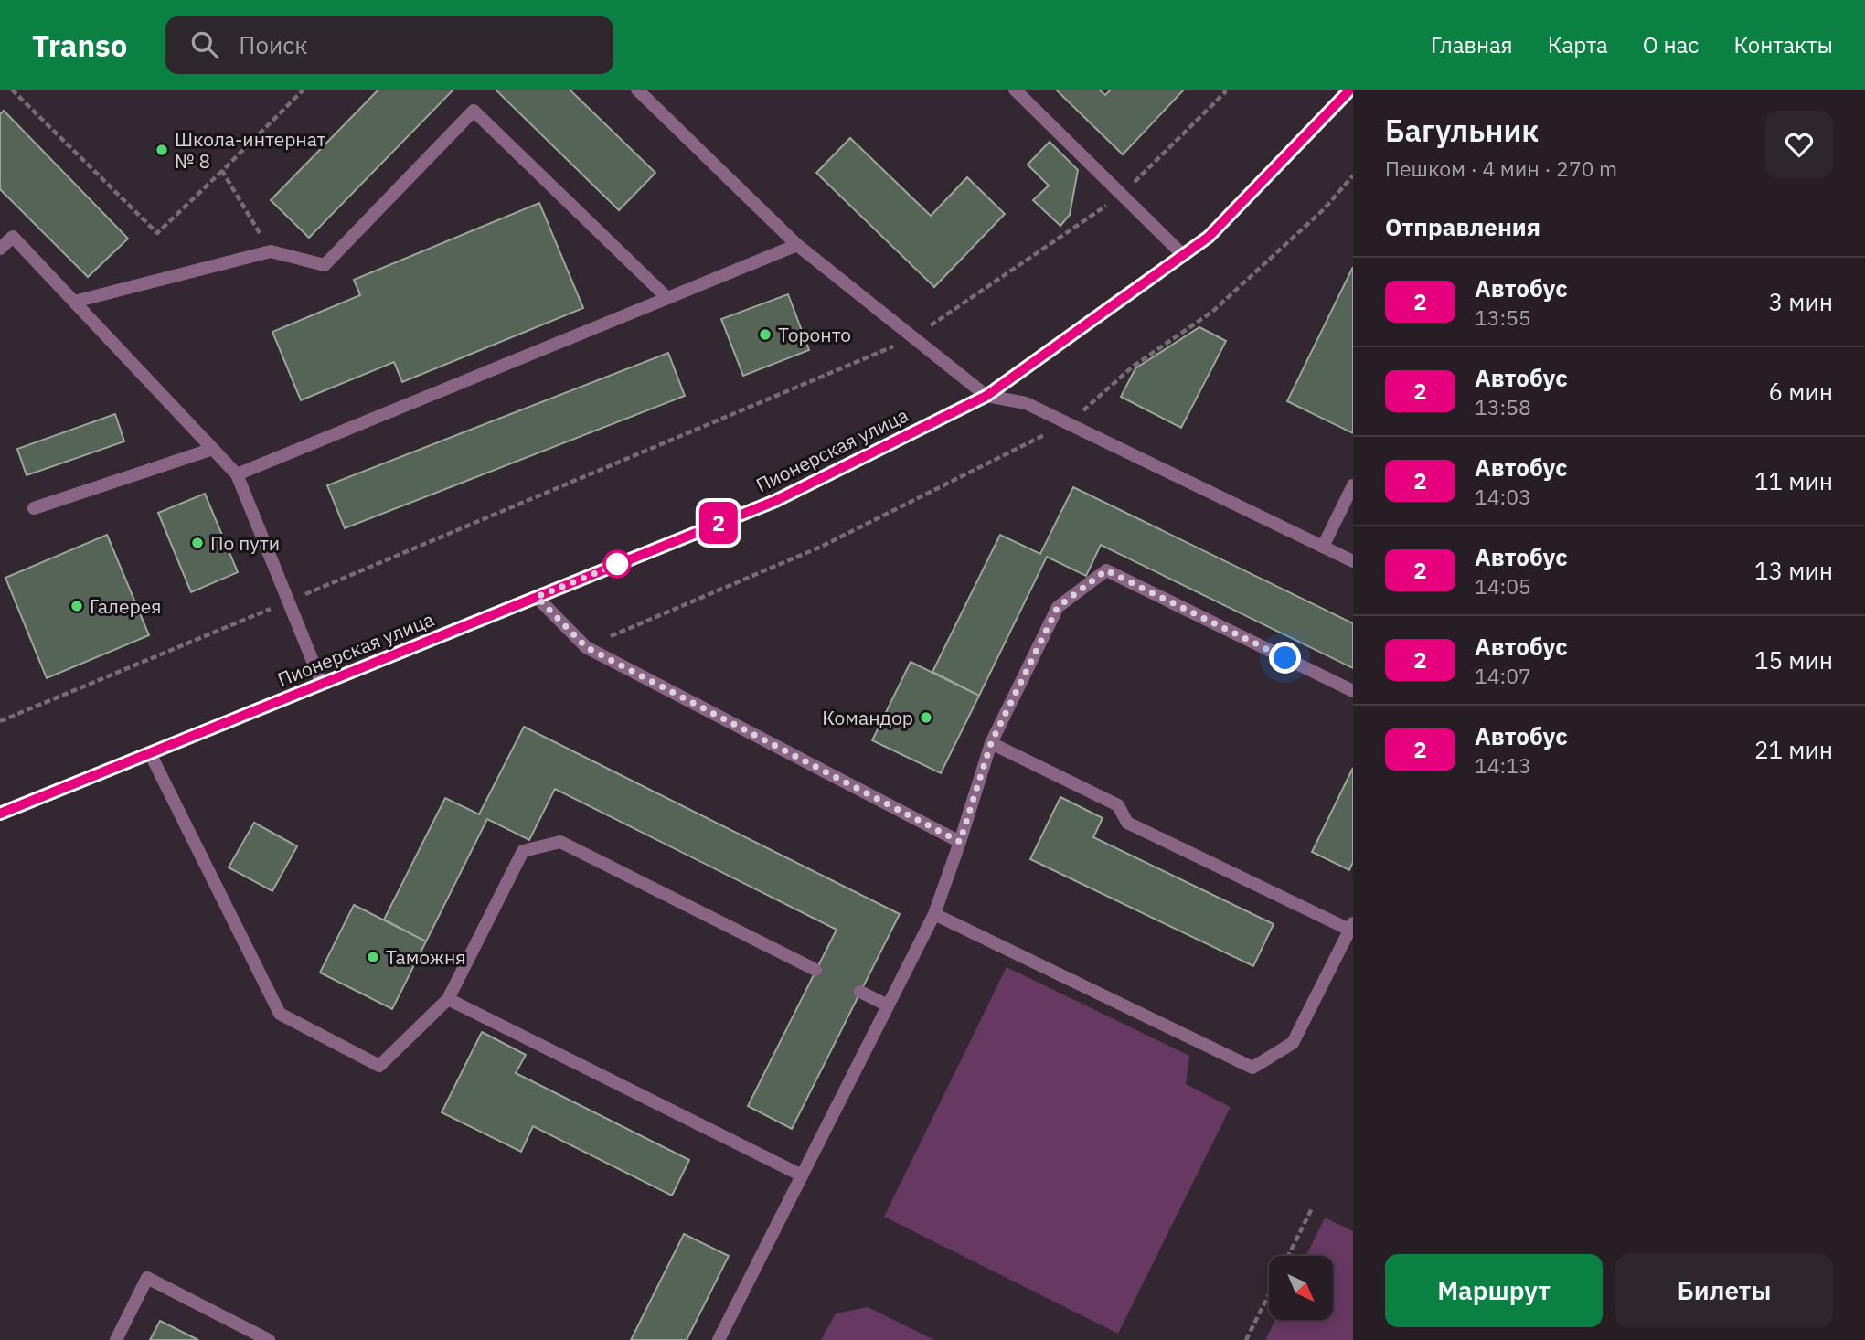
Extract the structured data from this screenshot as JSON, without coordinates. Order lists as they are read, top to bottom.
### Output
{
  "streets": {
    "street": ["Пионерская улица"]
  },
  "places": [
    "Школа-интернат № 8",
    "Торонто",
    "По пути",
    "Галерея",
    "Командор",
    "Таможня"
  ],
  "lines": ["bus line 2"],
  "north": "bottom right",
  "page": {
    "header": "Transo",
    "search": "Поиск",
    "nav": [
      "Главная",
      "Карта",
      "О нас",
      "Контакты"
    ],
    "on_map": "2",
    "heading": [
      ["Багульник", "Пешком · 4 мин · 270 m"],
      "Отправления"
    ],
    "list": [
      {
        "mark": "2",
        "name": "Автобус",
        "note": "13:55",
        "value": "3 мин"
      },
      {
        "mark": "2",
        "name": "Автобус",
        "note": "13:58",
        "value": "6 мин"
      },
      {
        "mark": "2",
        "name": "Автобус",
        "note": "14:03",
        "value": "11 мин"
      },
      {
        "mark": "2",
        "name": "Автобус",
        "note": "14:05",
        "value": "13 мин"
      },
      {
        "mark": "2",
        "name": "Автобус",
        "note": "14:07",
        "value": "15 мин"
      },
      {
        "mark": "2",
        "name": "Автобус",
        "note": "14:13",
        "value": "21 мин"
      }
    ],
    "buttons": ["Маршрут", "Билеты"]
  }
}
